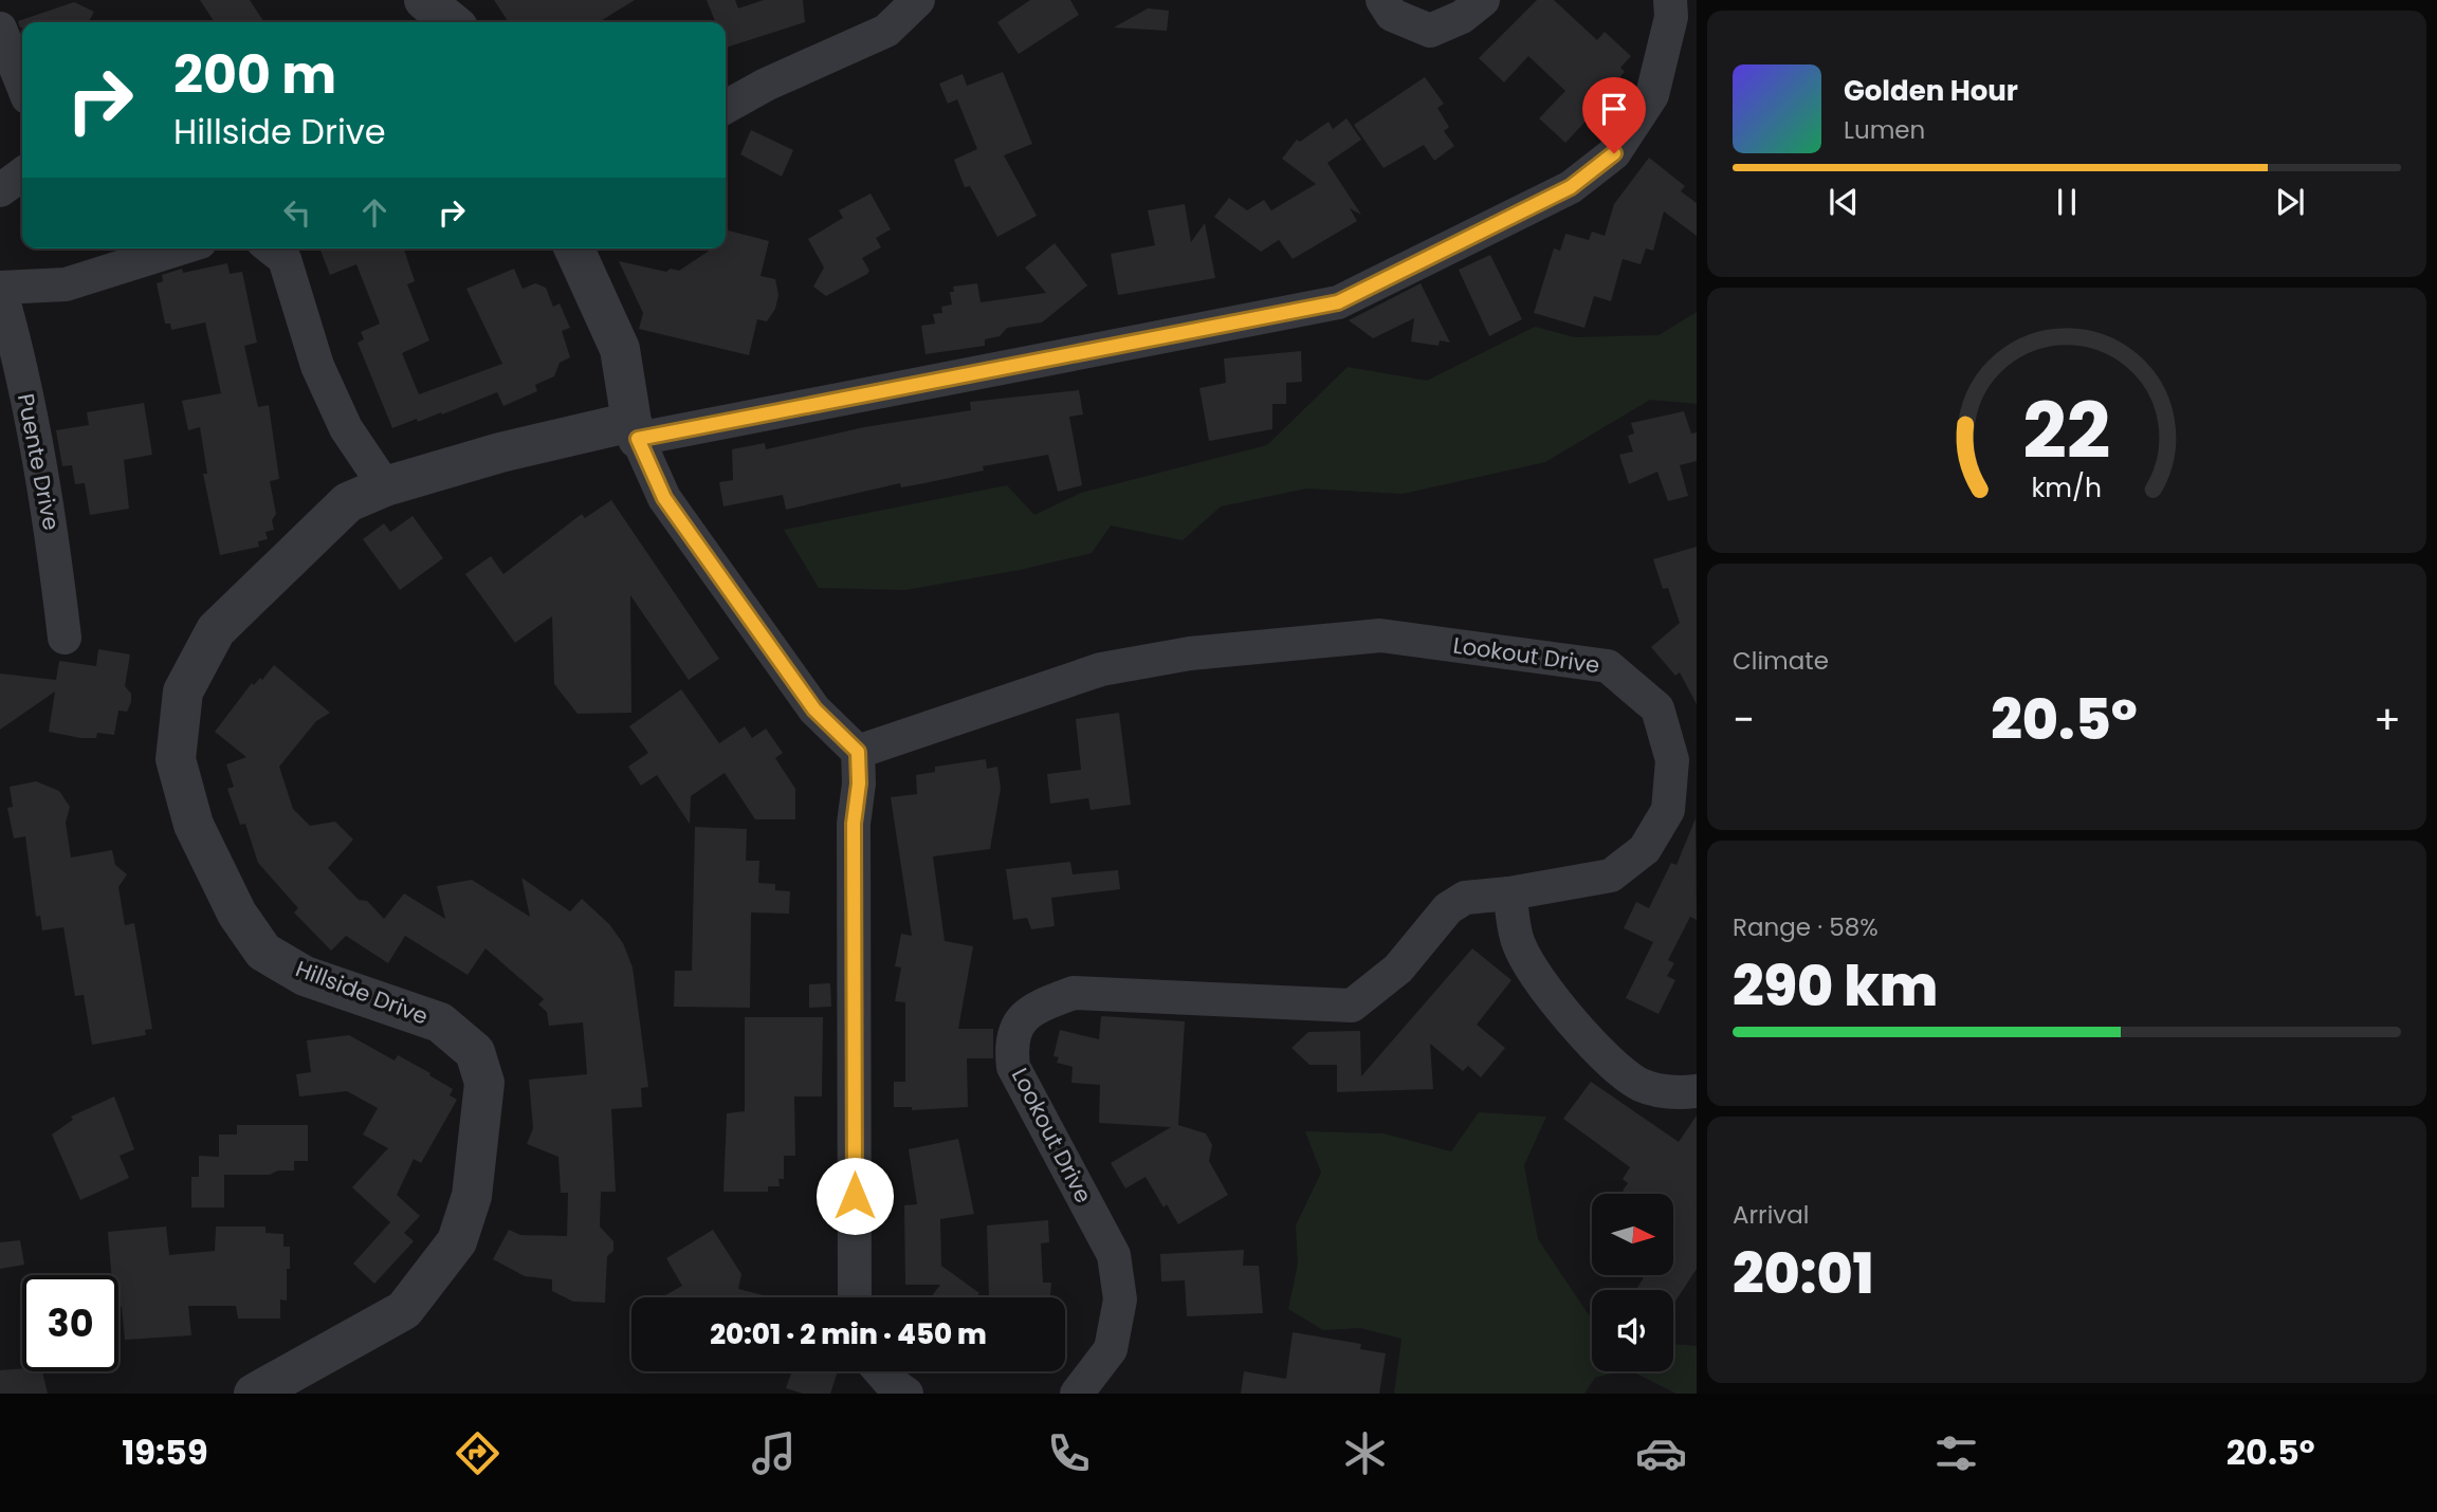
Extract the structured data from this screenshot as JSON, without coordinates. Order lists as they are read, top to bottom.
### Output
{
  "streets": {
    "street": ["Puente Drive", "Lookout Drive", "Hillside Drive"]
  },
  "north": "right",
  "page": {
    "turn": ["200 m", "Hillside Drive"],
    "song": ["Golden Hour", "Lumen"],
    "tile": [
      "Climate",
      ["Range · 58%", "290 km"],
      ["Arrival", "20:01"]
    ],
    "heat": ["−", "20.5°", "+"],
    "limit": "30",
    "trip": "20:01 · 2 min · 450 m",
    "tabs": ["19:59", "20.5°"],
    "gauge": ["22", "km/h"]
  }
}
